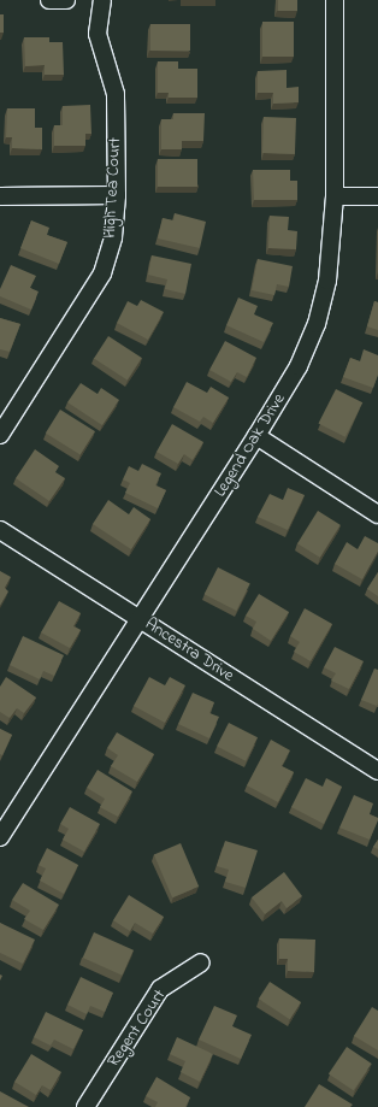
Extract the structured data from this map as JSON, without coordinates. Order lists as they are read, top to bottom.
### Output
{
  "streets": {
    "street": [
      "High Tea Court",
      "Legend Oak Drive",
      "Ancestra Drive",
      "Regent Court"
    ]
  },
  "crossings": [
    ["Legend Oak Drive", "Ancestra Drive"]
  ]
}
